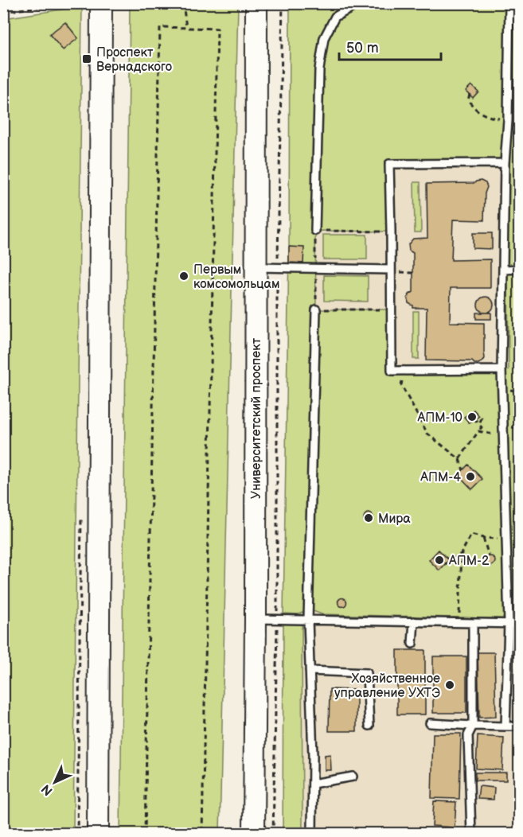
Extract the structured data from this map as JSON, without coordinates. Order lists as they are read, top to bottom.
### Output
{
  "streets": {
    "main road": ["Университетский проспект"]
  },
  "places": {
    "transit": ["Проспект Вернадского"],
    "other": [
      "Первым комсомольцам",
      "АПМ-10",
      "АПМ-4",
      "Мира",
      "АПМ-2",
      "Хозяйственное управление УХТЭ"
    ]
  },
  "scale_bar": "50 m",
  "north": "bottom left"
}
